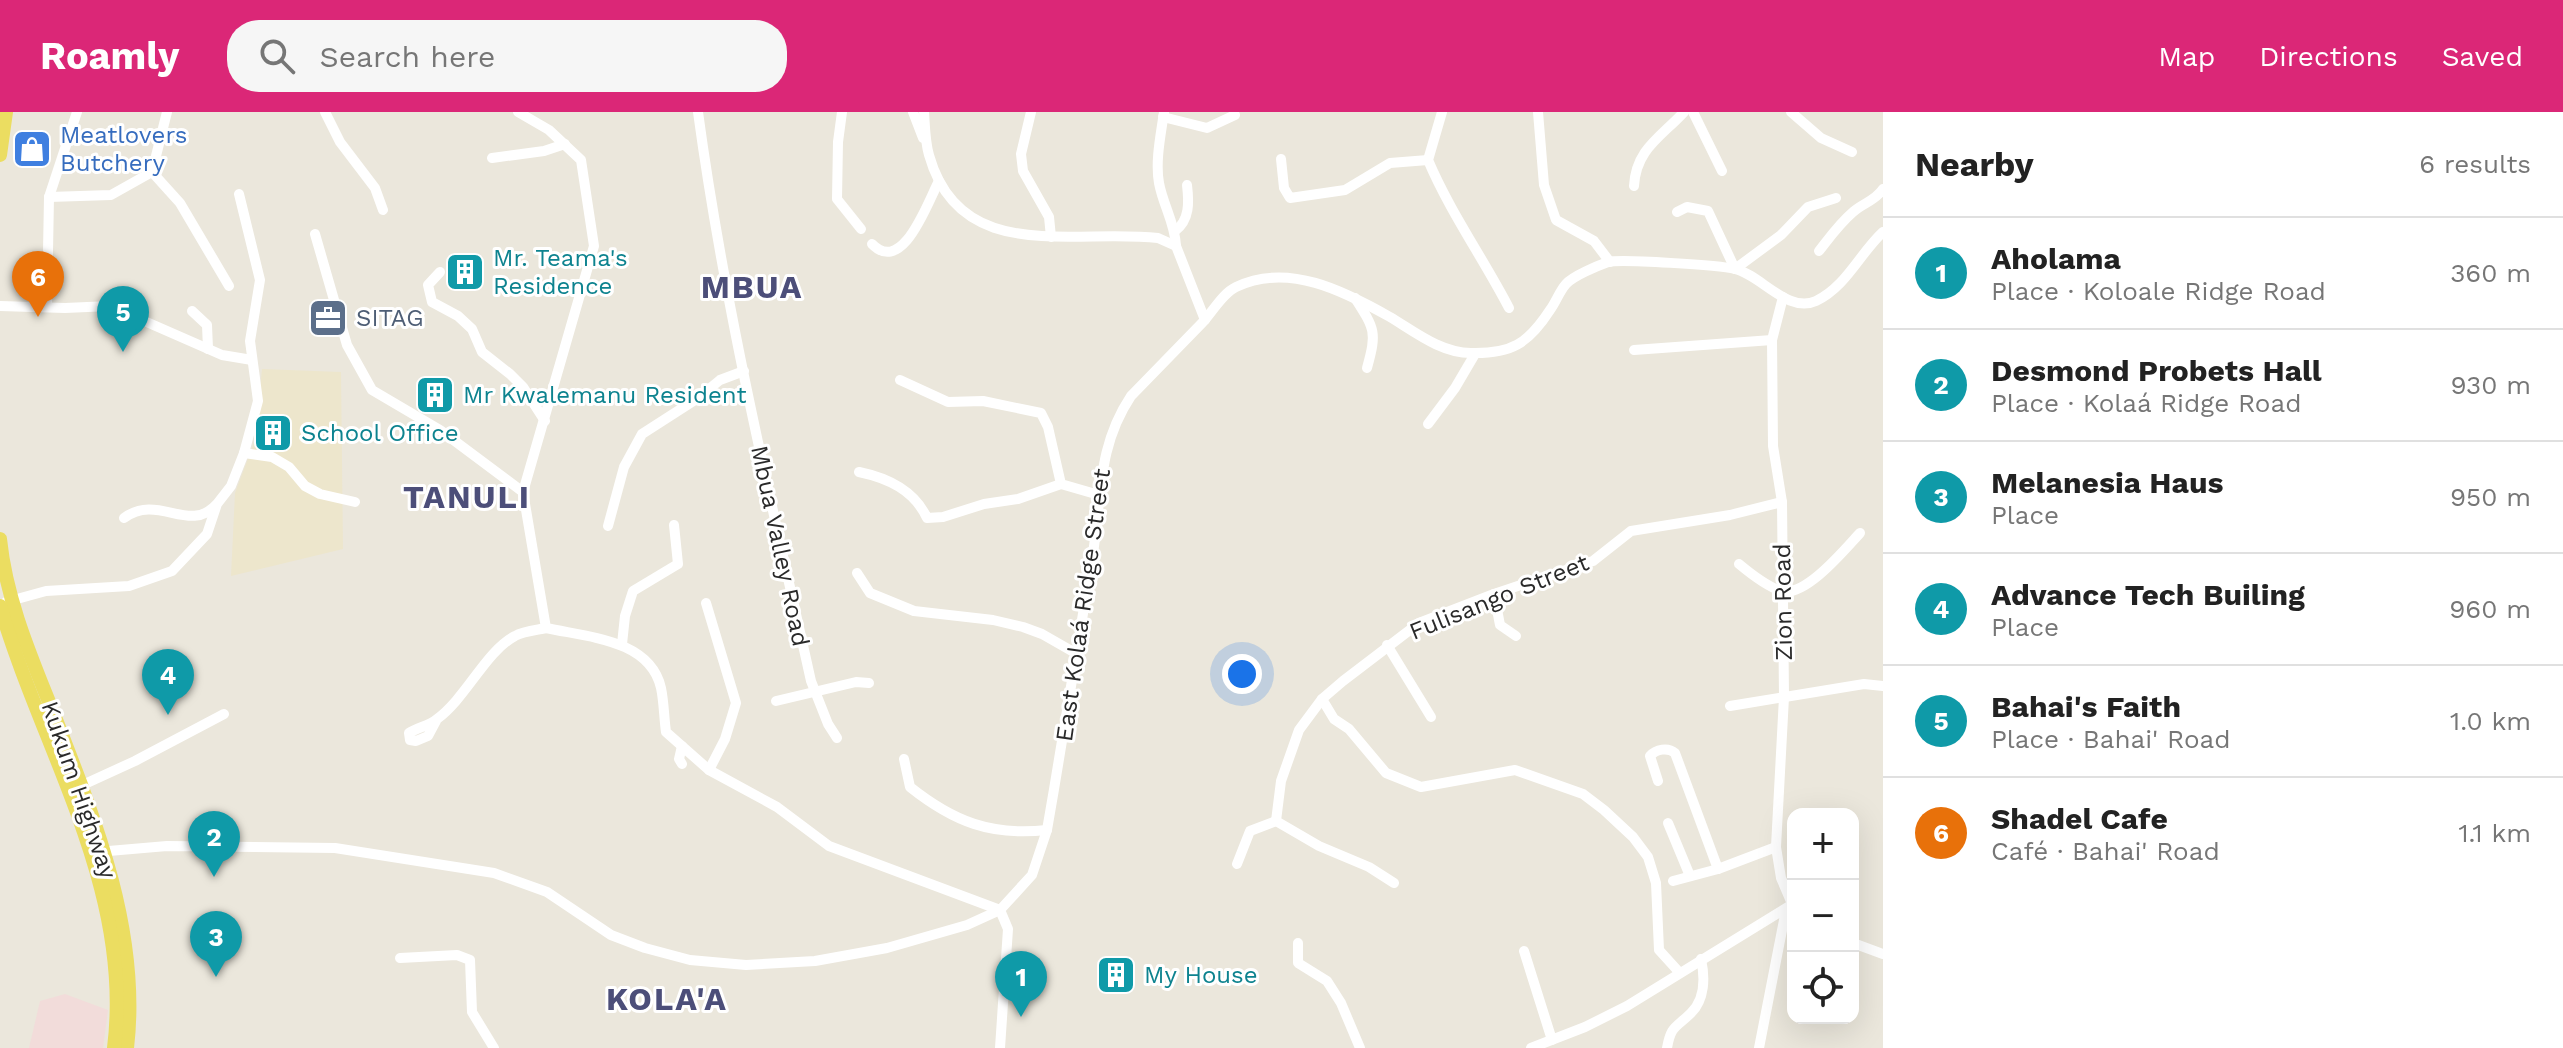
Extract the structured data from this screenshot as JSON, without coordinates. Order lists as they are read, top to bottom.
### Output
{
  "streets": {
    "main road": ["Kukum Highway"],
    "street": [
      "Mbua Valley Road",
      "Fulisango Street",
      "Zion Road",
      "East Kolaá Ridge Street"
    ]
  },
  "crossings": [
    ["Fulisango Street", "Zion Road"]
  ],
  "districts": ["MBUA", "TANULI", "KOLA'A"],
  "places": {
    "shop": ["Meatlovers Butchery"],
    "building": [
      "Mr. Teama's Residence",
      "Mr Kwalemanu Resident",
      "School Office",
      "My House"
    ],
    "office": ["SITAG"]
  },
  "page": {
    "header": "Roamly",
    "search": "Search here",
    "nav": ["Map", "Directions", "Saved"],
    "heading": ["Nearby", "6 results"],
    "list": [
      {
        "mark": "1",
        "name": "Aholama",
        "note": "Place · Koloale Ridge Road",
        "value": "360 m"
      },
      {
        "mark": "2",
        "name": "Desmond Probets Hall",
        "note": "Place · Kolaá Ridge Road",
        "value": "930 m"
      },
      {
        "mark": "3",
        "name": "Melanesia Haus",
        "note": "Place",
        "value": "950 m"
      },
      {
        "mark": "4",
        "name": "Advance Tech Builing",
        "note": "Place",
        "value": "960 m"
      },
      {
        "mark": "5",
        "name": "Bahai's Faith",
        "note": "Place · Bahai' Road",
        "value": "1.0 km"
      },
      {
        "mark": "6",
        "name": "Shadel Cafe",
        "note": "Café · Bahai' Road",
        "value": "1.1 km"
      }
    ],
    "pins": [
      "6",
      "5",
      "4",
      "2",
      "3",
      "1"
    ],
    "map_buttons": ["+", "−"]
  }
}
